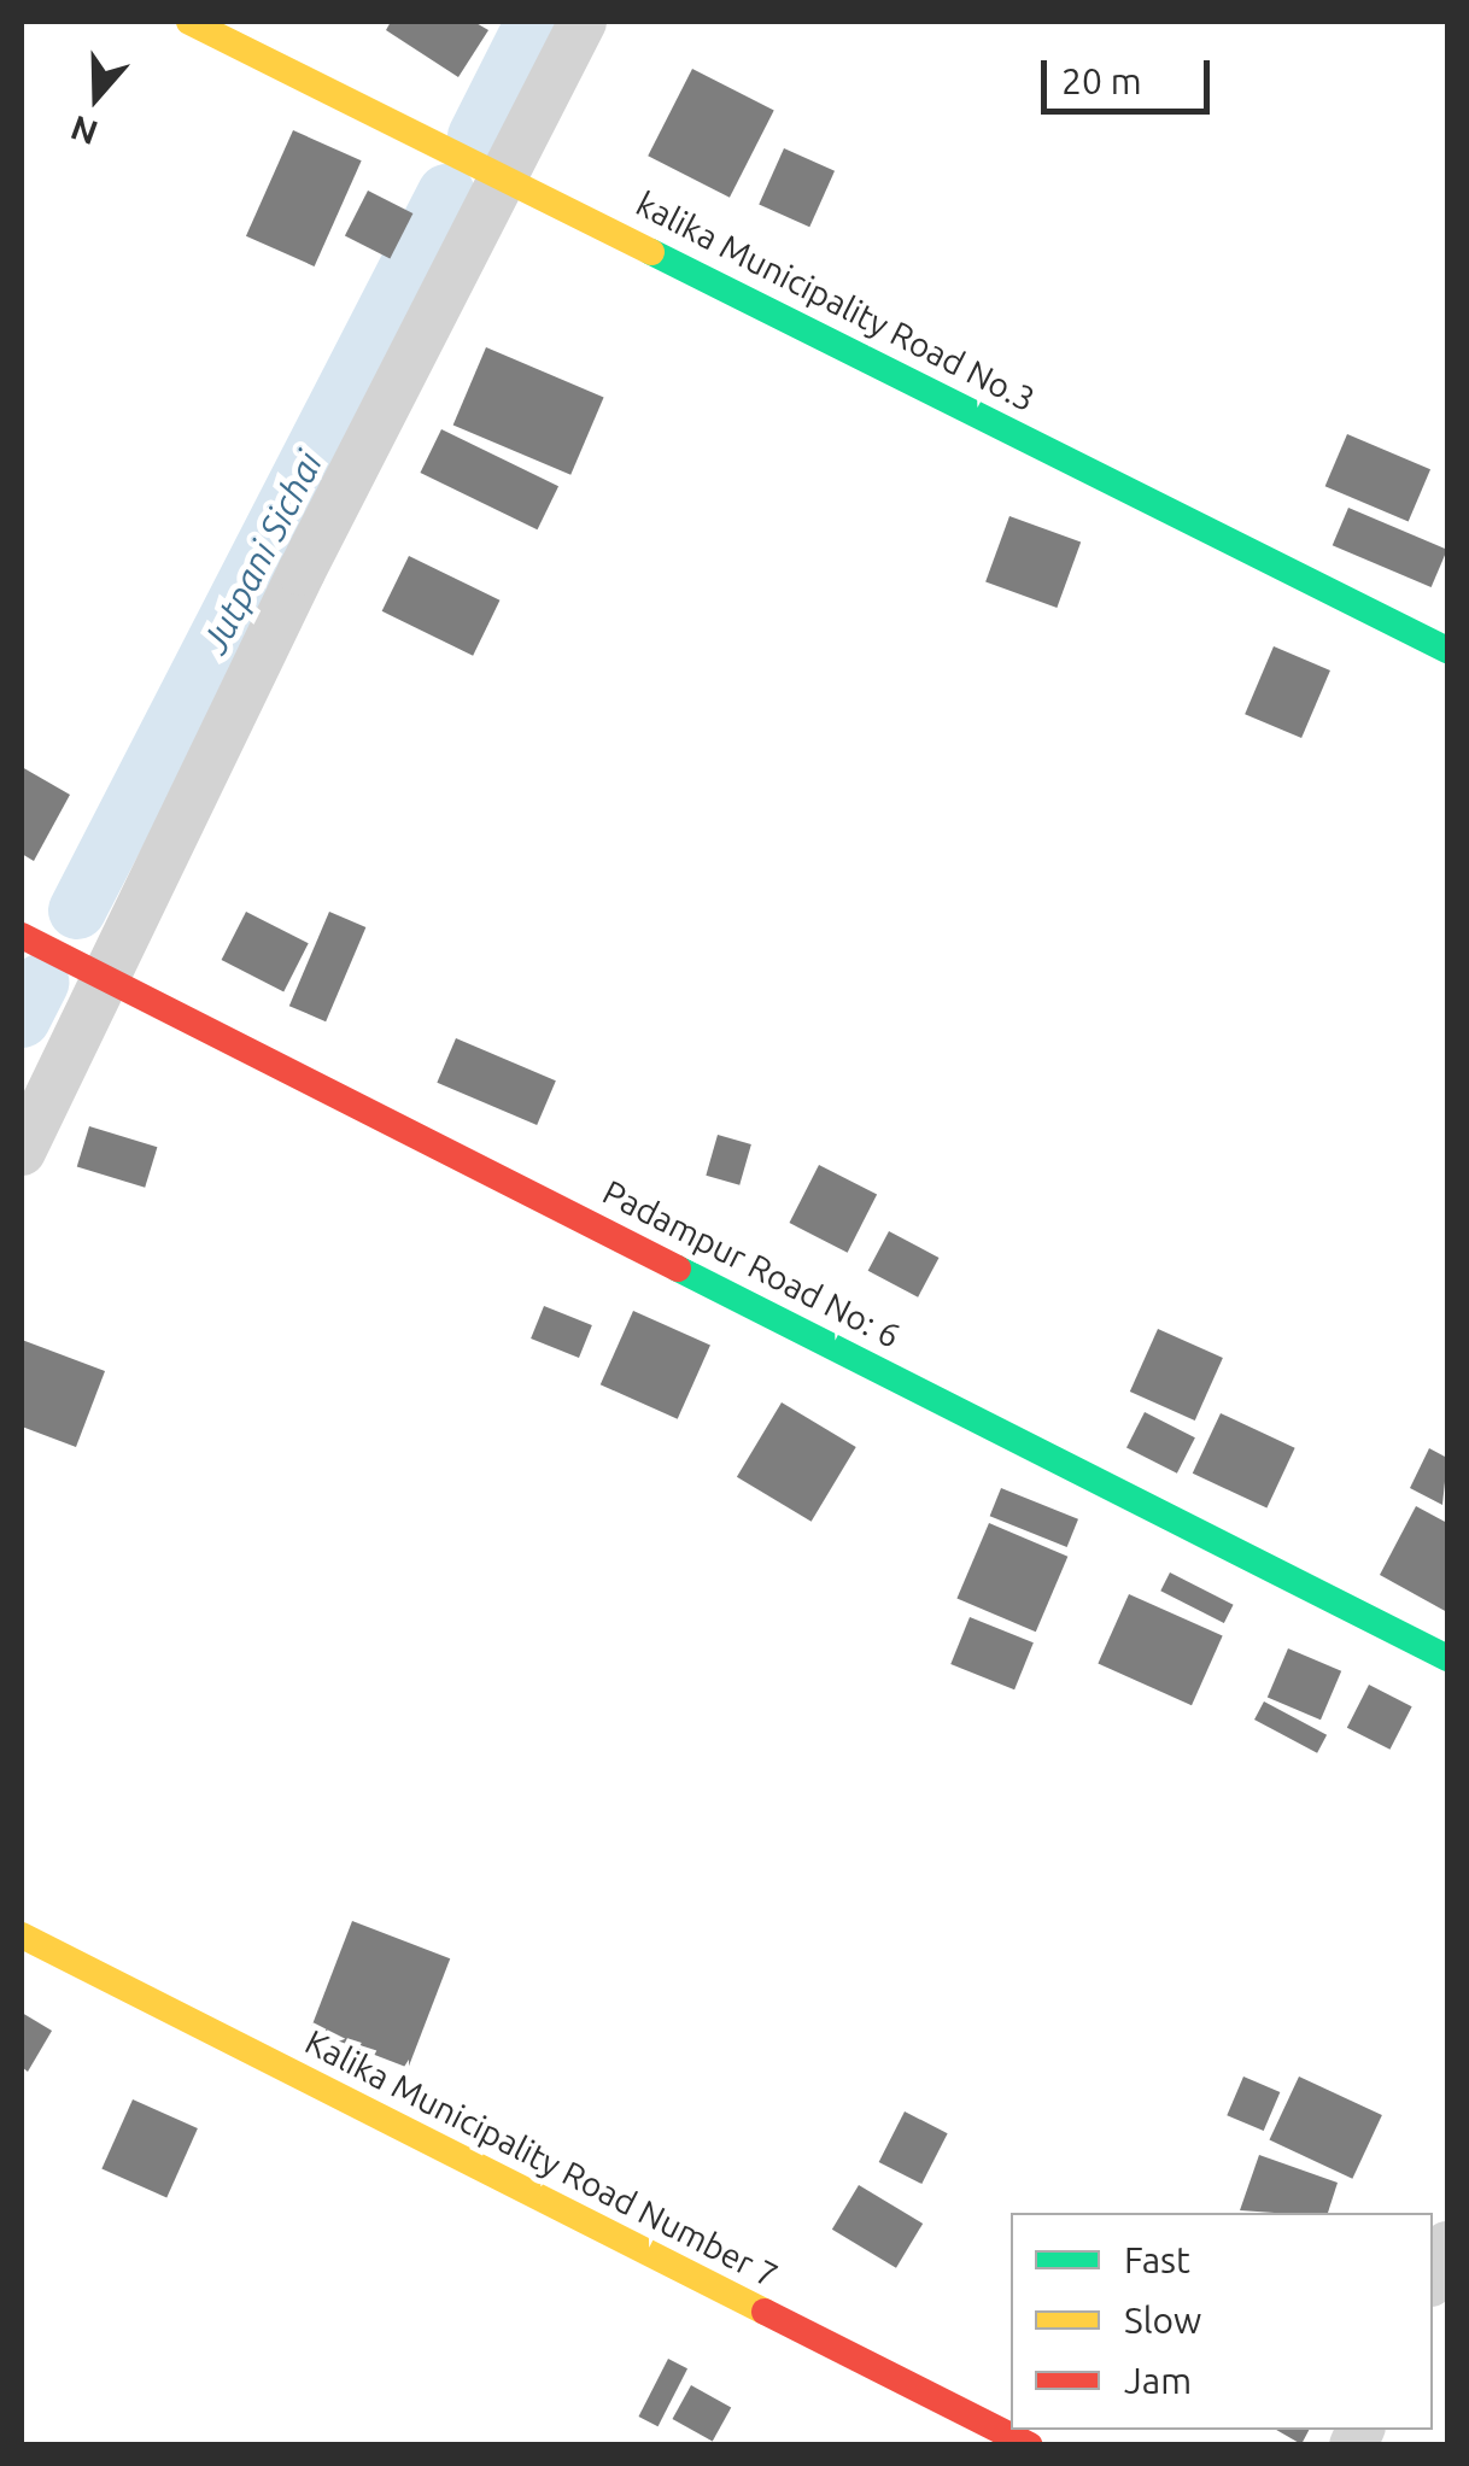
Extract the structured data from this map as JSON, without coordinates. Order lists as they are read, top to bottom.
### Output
{
  "streets": {
    "street": ["kalika Municipality Road No.3", "Padampur Road No: 6", "Kalika Municipality Road Number 7"]
  },
  "water": ["Jutpani Sichai"],
  "legend": ["Fast", "Slow", "Jam"],
  "scale_bar": "20 m",
  "north": "bottom"
}
